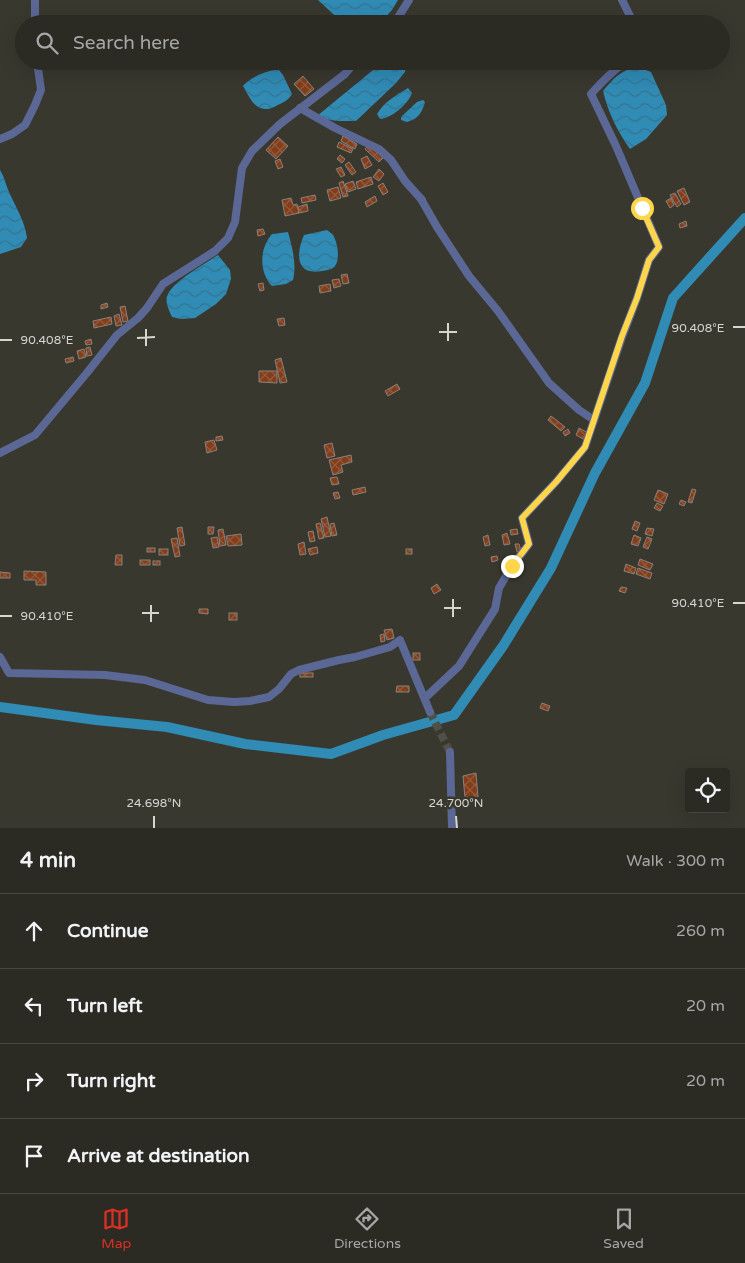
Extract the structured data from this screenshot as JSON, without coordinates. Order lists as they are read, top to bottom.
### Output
{
  "page": {
    "search": "Search here",
    "heading": ["4 min", "Walk · 300 m"],
    "list": [
      ["Continue", "260 m"],
      ["Turn left", "20 m"],
      ["Turn right", "20 m"],
      "Arrive at destination"
    ],
    "nav": ["Map", "Directions", "Saved"]
  },
  "coordinates": [
    "90.408°E",
    "90.410°E",
    "24.698°N",
    "24.700°N"
  ]
}
